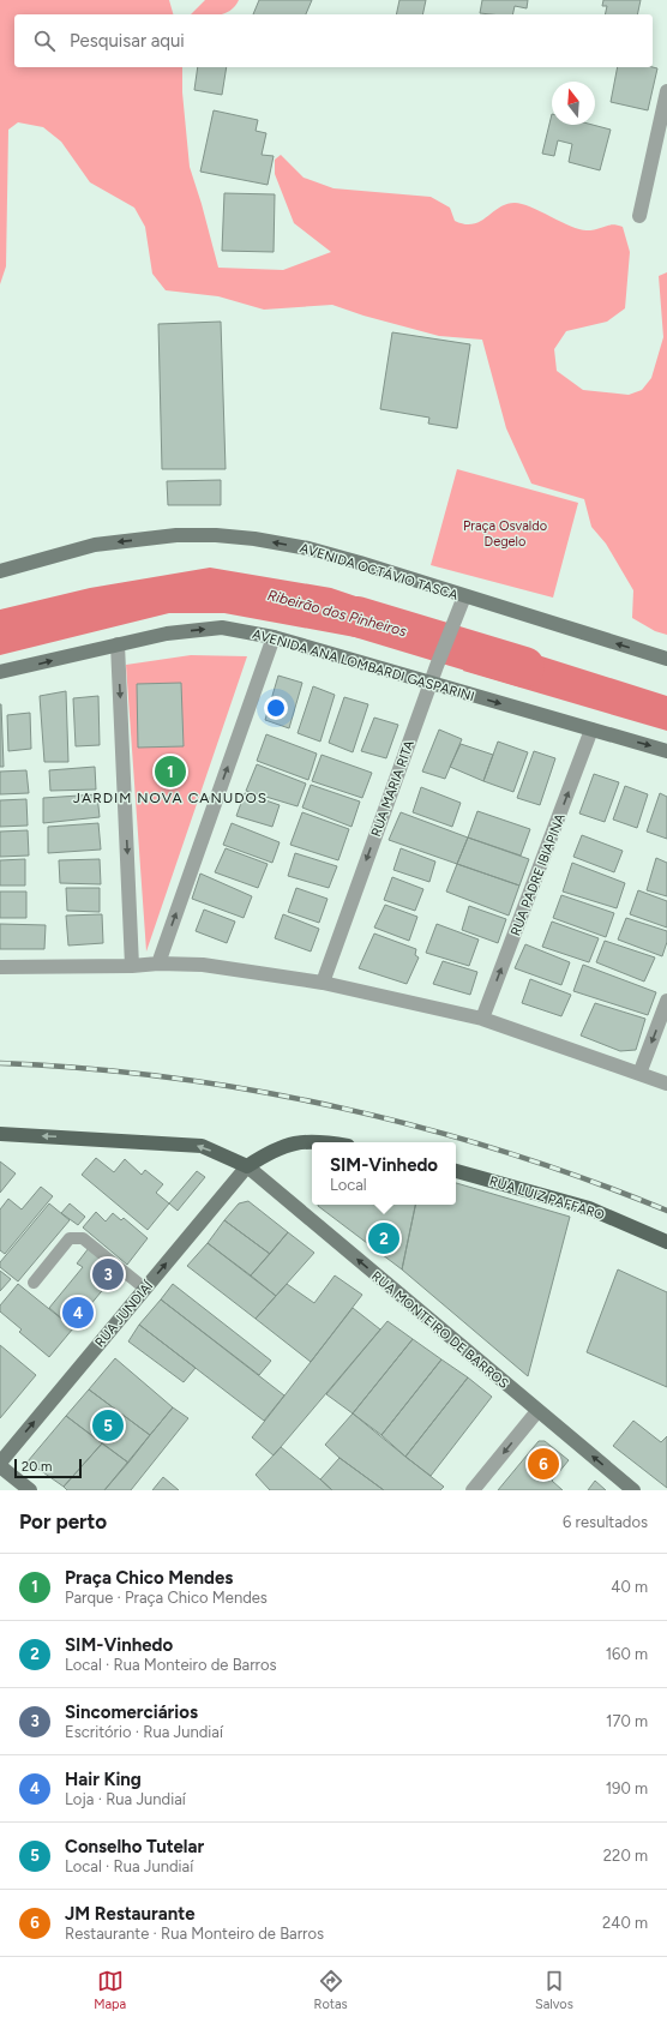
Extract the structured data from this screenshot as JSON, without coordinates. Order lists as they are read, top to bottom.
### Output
{
  "streets": {
    "main road": ["RUA LUIZ PAFFARO"],
    "street": [
      "AVENIDA OCTÁVIO TASCA",
      "AVENIDA ANA LOMBARDI GASPARINI",
      "RUA MARIA RITA",
      "RUA PADRE IBIAPINA",
      "RUA JUNDIAÍ",
      "RUA MONTEIRO DE BARROS"
    ]
  },
  "crossings": [
    ["AVENIDA OCTÁVIO TASCA", "RUA MARIA RITA"],
    ["AVENIDA ANA LOMBARDI GASPARINI", "RUA MARIA RITA"],
    ["AVENIDA ANA LOMBARDI GASPARINI", "RUA PADRE IBIAPINA"],
    ["RUA JUNDIAÍ", "RUA MONTEIRO DE BARROS"]
  ],
  "one_way": [
    "AVENIDA OCTÁVIO TASCA",
    "AVENIDA ANA LOMBARDI GASPARINI",
    "RUA MARIA RITA",
    "RUA PADRE IBIAPINA",
    "RUA JUNDIAÍ",
    "RUA MONTEIRO DE BARROS"
  ],
  "districts": ["JARDIM NOVA CANUDOS"],
  "water": ["Ribeirão dos Pinheiros"],
  "parks": ["Praça Osvaldo Degelo"],
  "scale_bar": "20 m",
  "north": "top",
  "page": {
    "search": "Pesquisar aqui",
    "pins": [
      "1",
      "2",
      "3",
      "4",
      "5",
      "6"
    ],
    "popup": ["SIM-Vinhedo", "Local"],
    "scale": "20 m",
    "heading": ["Por perto", "6 resultados"],
    "list": [
      {
        "mark": "1",
        "name": "Praça Chico Mendes",
        "note": "Parque · Praça Chico Mendes",
        "value": "40 m"
      },
      {
        "mark": "2",
        "name": "SIM-Vinhedo",
        "note": "Local · Rua Monteiro de Barros",
        "value": "160 m"
      },
      {
        "mark": "3",
        "name": "Sincomerciários",
        "note": "Escritório · Rua Jundiaí",
        "value": "170 m"
      },
      {
        "mark": "4",
        "name": "Hair King",
        "note": "Loja · Rua Jundiaí",
        "value": "190 m"
      },
      {
        "mark": "5",
        "name": "Conselho Tutelar",
        "note": "Local · Rua Jundiaí",
        "value": "220 m"
      },
      {
        "mark": "6",
        "name": "JM Restaurante",
        "note": "Restaurante · Rua Monteiro de Barros",
        "value": "240 m"
      }
    ],
    "nav": ["Mapa", "Rotas", "Salvos"]
  }
}
